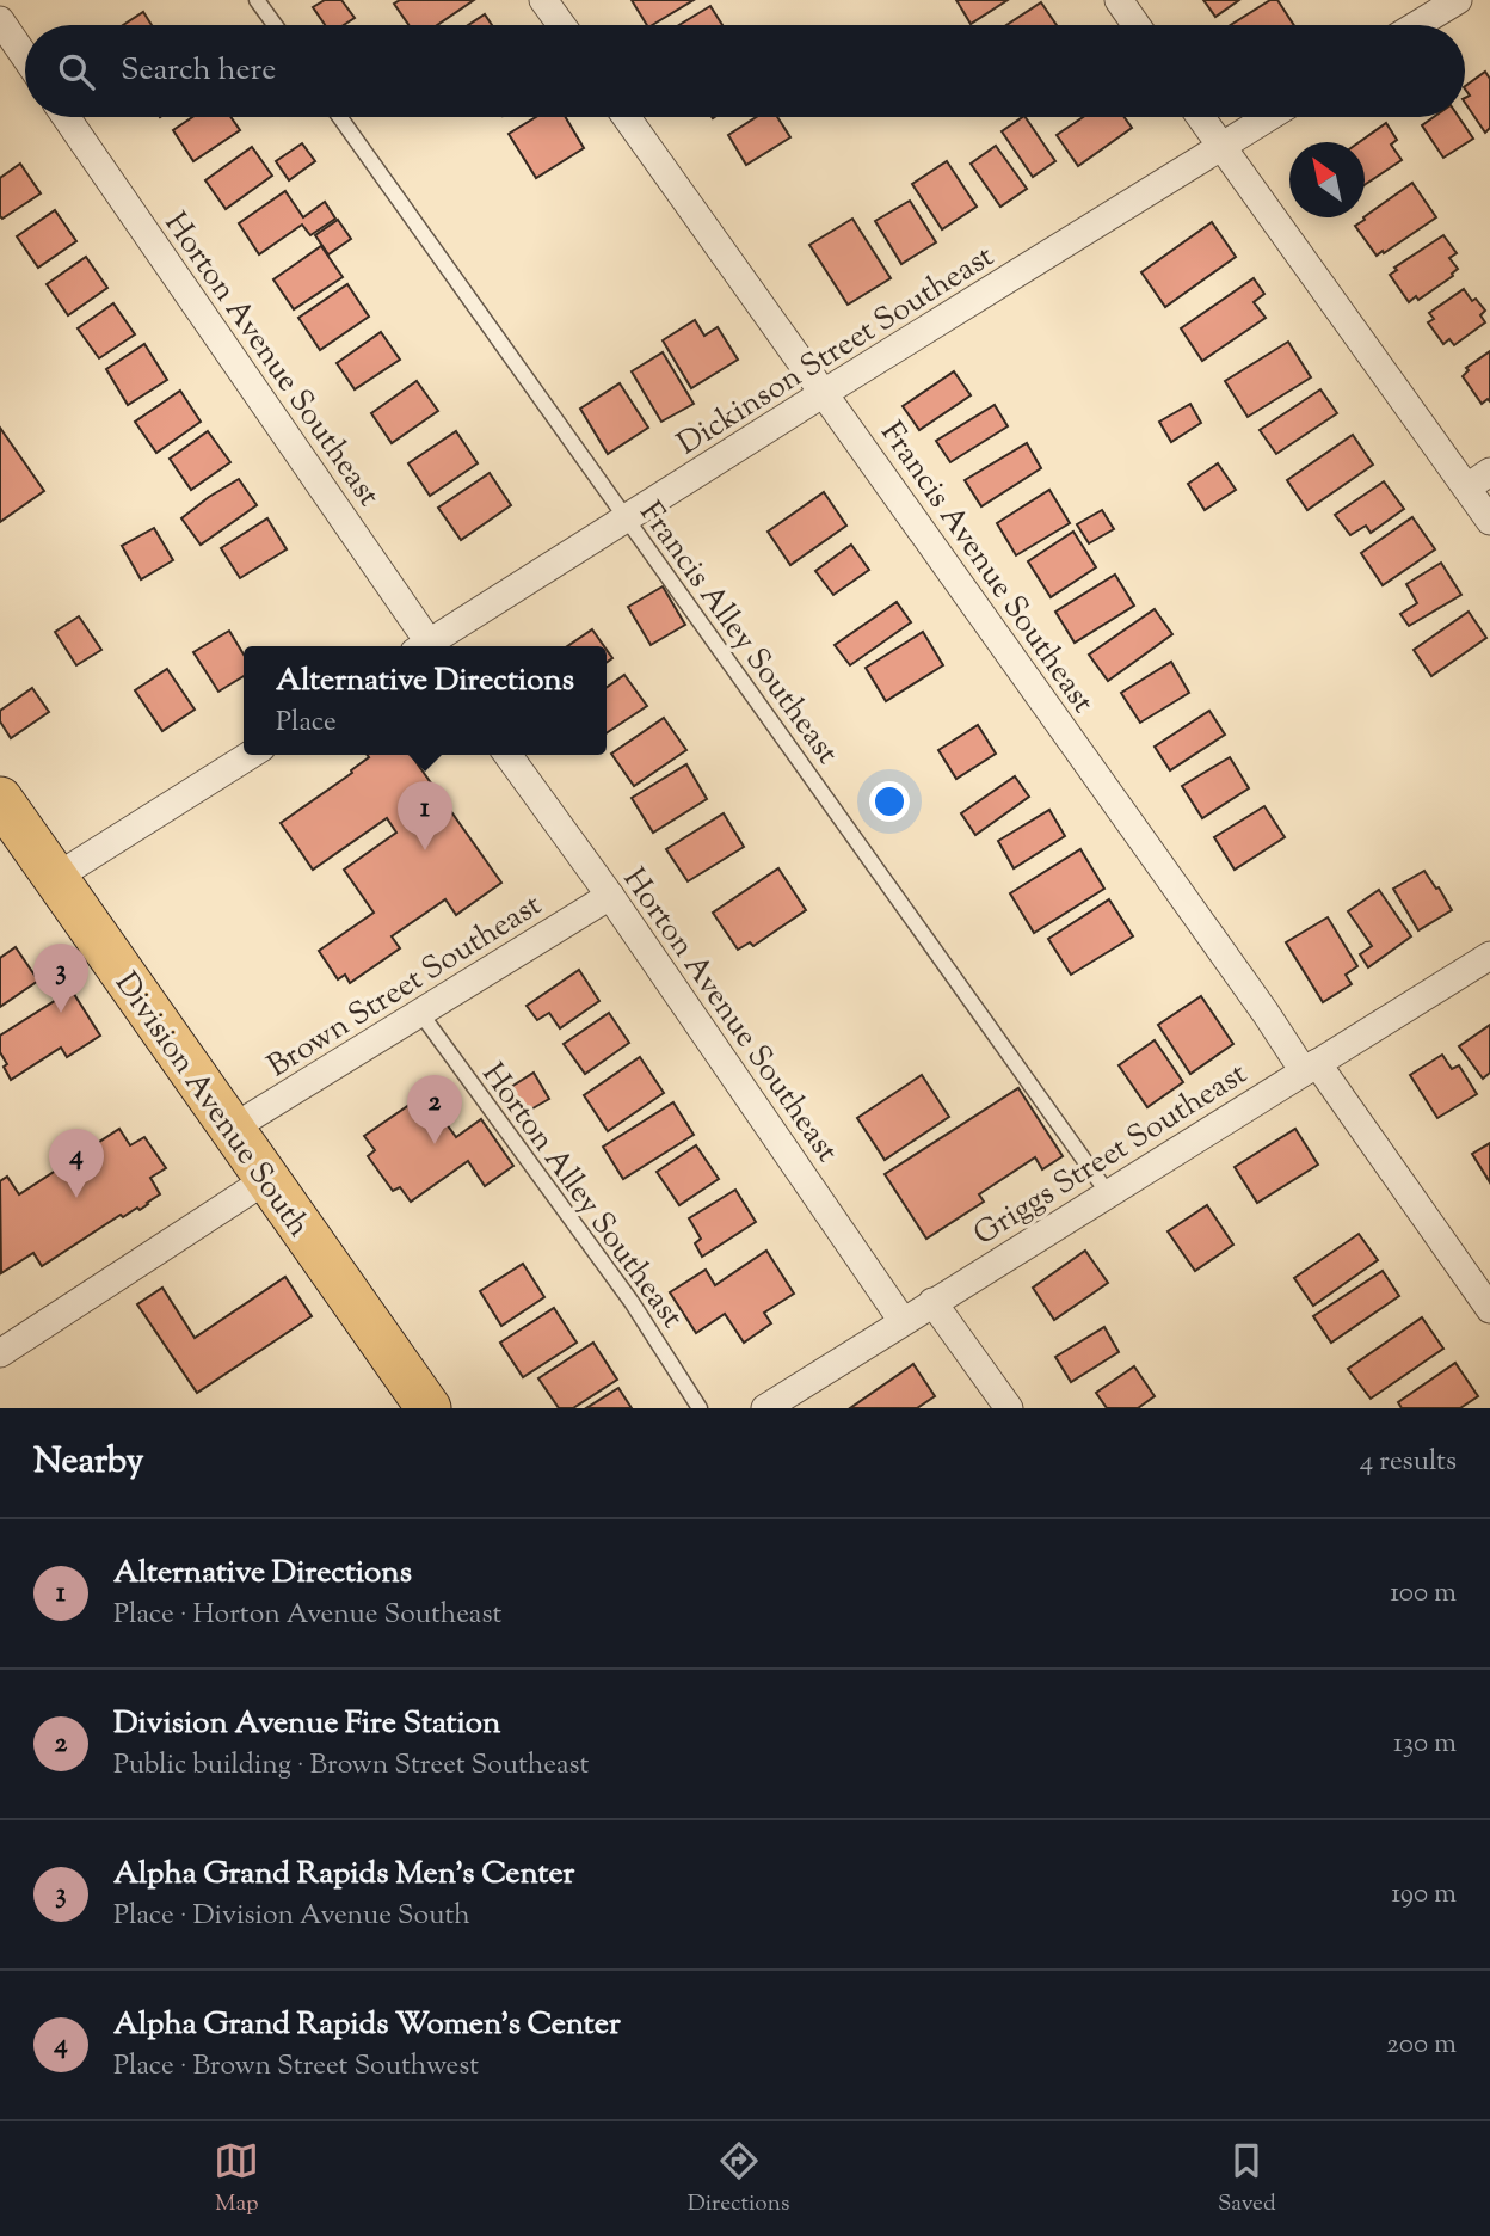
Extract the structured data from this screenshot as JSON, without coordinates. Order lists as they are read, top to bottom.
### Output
{
  "streets": {
    "main road": ["Division Avenue South"],
    "street": [
      "Dickinson Street Southeast",
      "Horton Avenue Southeast",
      "Francis Avenue Southeast",
      "Brown Street Southeast",
      "Griggs Street Southeast"
    ],
    "lane": ["Francis Alley Southeast", "Horton Alley Southeast"]
  },
  "crossings": [
    ["Dickinson Street Southeast", "Francis Avenue Southeast"],
    ["Dickinson Street Southeast", "Francis Alley Southeast"],
    ["Horton Avenue Southeast", "Brown Street Southeast"],
    ["Horton Avenue Southeast", "Griggs Street Southeast"],
    ["Francis Avenue Southeast", "Griggs Street Southeast"],
    ["Francis Alley Southeast", "Griggs Street Southeast"],
    ["Brown Street Southeast", "Division Avenue South"],
    ["Brown Street Southeast", "Horton Alley Southeast"]
  ],
  "north": "top left",
  "page": {
    "search": "Search here",
    "popup": ["Alternative Directions", "Place"],
    "pins": [
      "1",
      "3",
      "2",
      "4"
    ],
    "heading": ["Nearby", "4 results"],
    "list": [
      {
        "mark": "1",
        "name": "Alternative Directions",
        "note": "Place · Horton Avenue Southeast",
        "value": "100 m"
      },
      {
        "mark": "2",
        "name": "Division Avenue Fire Station",
        "note": "Public building · Brown Street Southeast",
        "value": "130 m"
      },
      {
        "mark": "3",
        "name": "Alpha Grand Rapids Men's Center",
        "note": "Place · Division Avenue South",
        "value": "190 m"
      },
      {
        "mark": "4",
        "name": "Alpha Grand Rapids Women's Center",
        "note": "Place · Brown Street Southwest",
        "value": "200 m"
      }
    ],
    "nav": ["Map", "Directions", "Saved"]
  }
}
